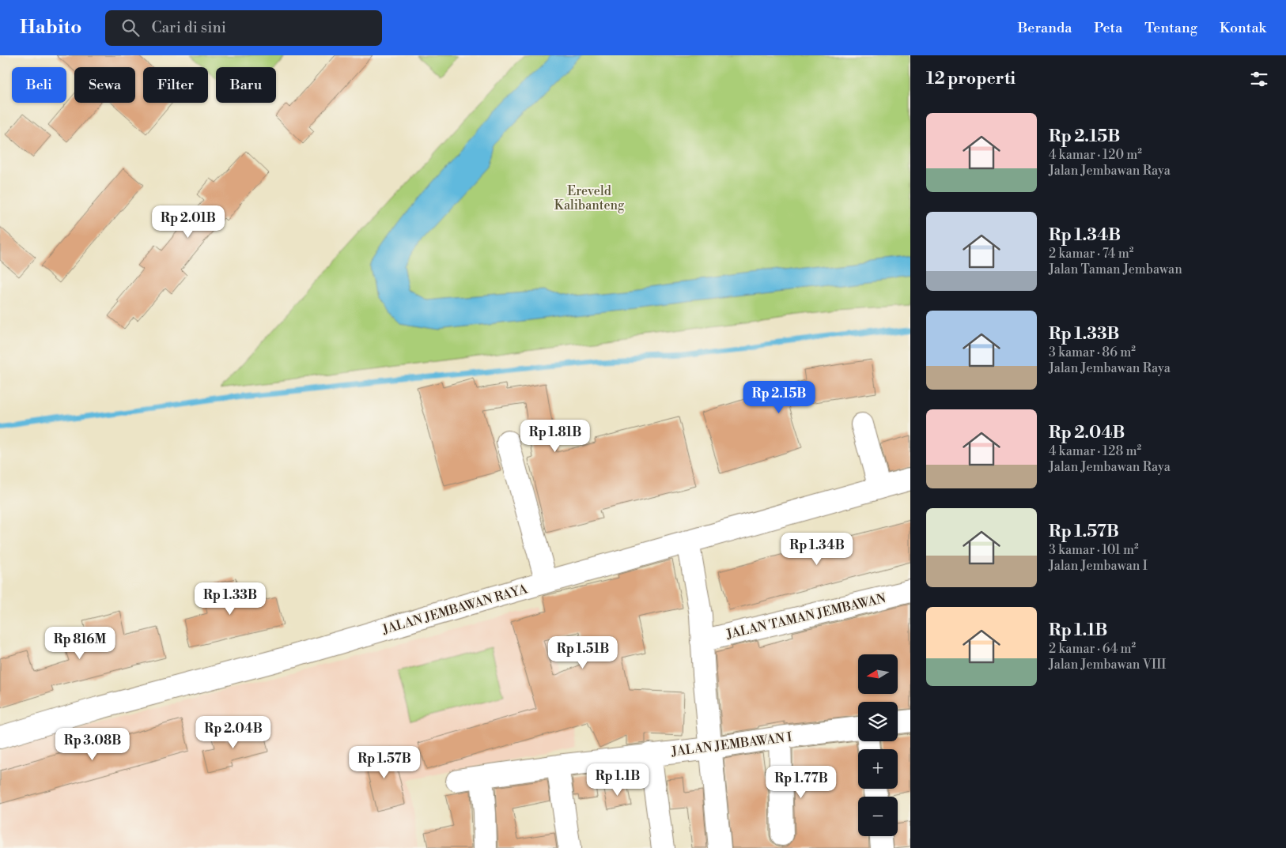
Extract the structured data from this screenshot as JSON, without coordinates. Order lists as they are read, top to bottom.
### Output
{
  "streets": {
    "street": ["JALAN JEMBAWAN RAYA", "JALAN TAMAN JEMBAWAN", "JALAN JEMBAWAN I"]
  },
  "parks": ["Ereveld Kalibanteng"],
  "north": "left",
  "page": {
    "header": "Habito",
    "search": "Cari di sini",
    "nav": [
      "Beranda",
      "Peta",
      "Tentang",
      "Kontak"
    ],
    "heading": "12 properti",
    "chip": [
      "Beli",
      "Sewa",
      "Filter",
      "Baru"
    ],
    "list": [
      {
        "name": "Rp 2.15B",
        "note": "4 kamar · 120 m² · Jalan Jembawan Raya"
      },
      {
        "name": "Rp 1.34B",
        "note": "2 kamar · 74 m² · Jalan Taman Jembawan"
      },
      {
        "name": "Rp 1.33B",
        "note": "3 kamar · 86 m² · Jalan Jembawan Raya"
      },
      {
        "name": "Rp 2.04B",
        "note": "4 kamar · 128 m² · Jalan Jembawan Raya"
      },
      {
        "name": "Rp 1.57B",
        "note": "3 kamar · 101 m² · Jalan Jembawan I"
      },
      {
        "name": "Rp 1.1B",
        "note": "2 kamar · 64 m² · Jalan Jembawan VIII"
      }
    ],
    "price": [
      "Rp 2.01B",
      "Rp 2.15B",
      "Rp 1.81B",
      "Rp 1.34B",
      "Rp 1.33B",
      "Rp 816M",
      "Rp 1.51B",
      "Rp 2.04B",
      "Rp 3.08B",
      "Rp 1.57B",
      "Rp 1.1B",
      "Rp 1.77B"
    ],
    "map_buttons": ["+", "−"]
  }
}
